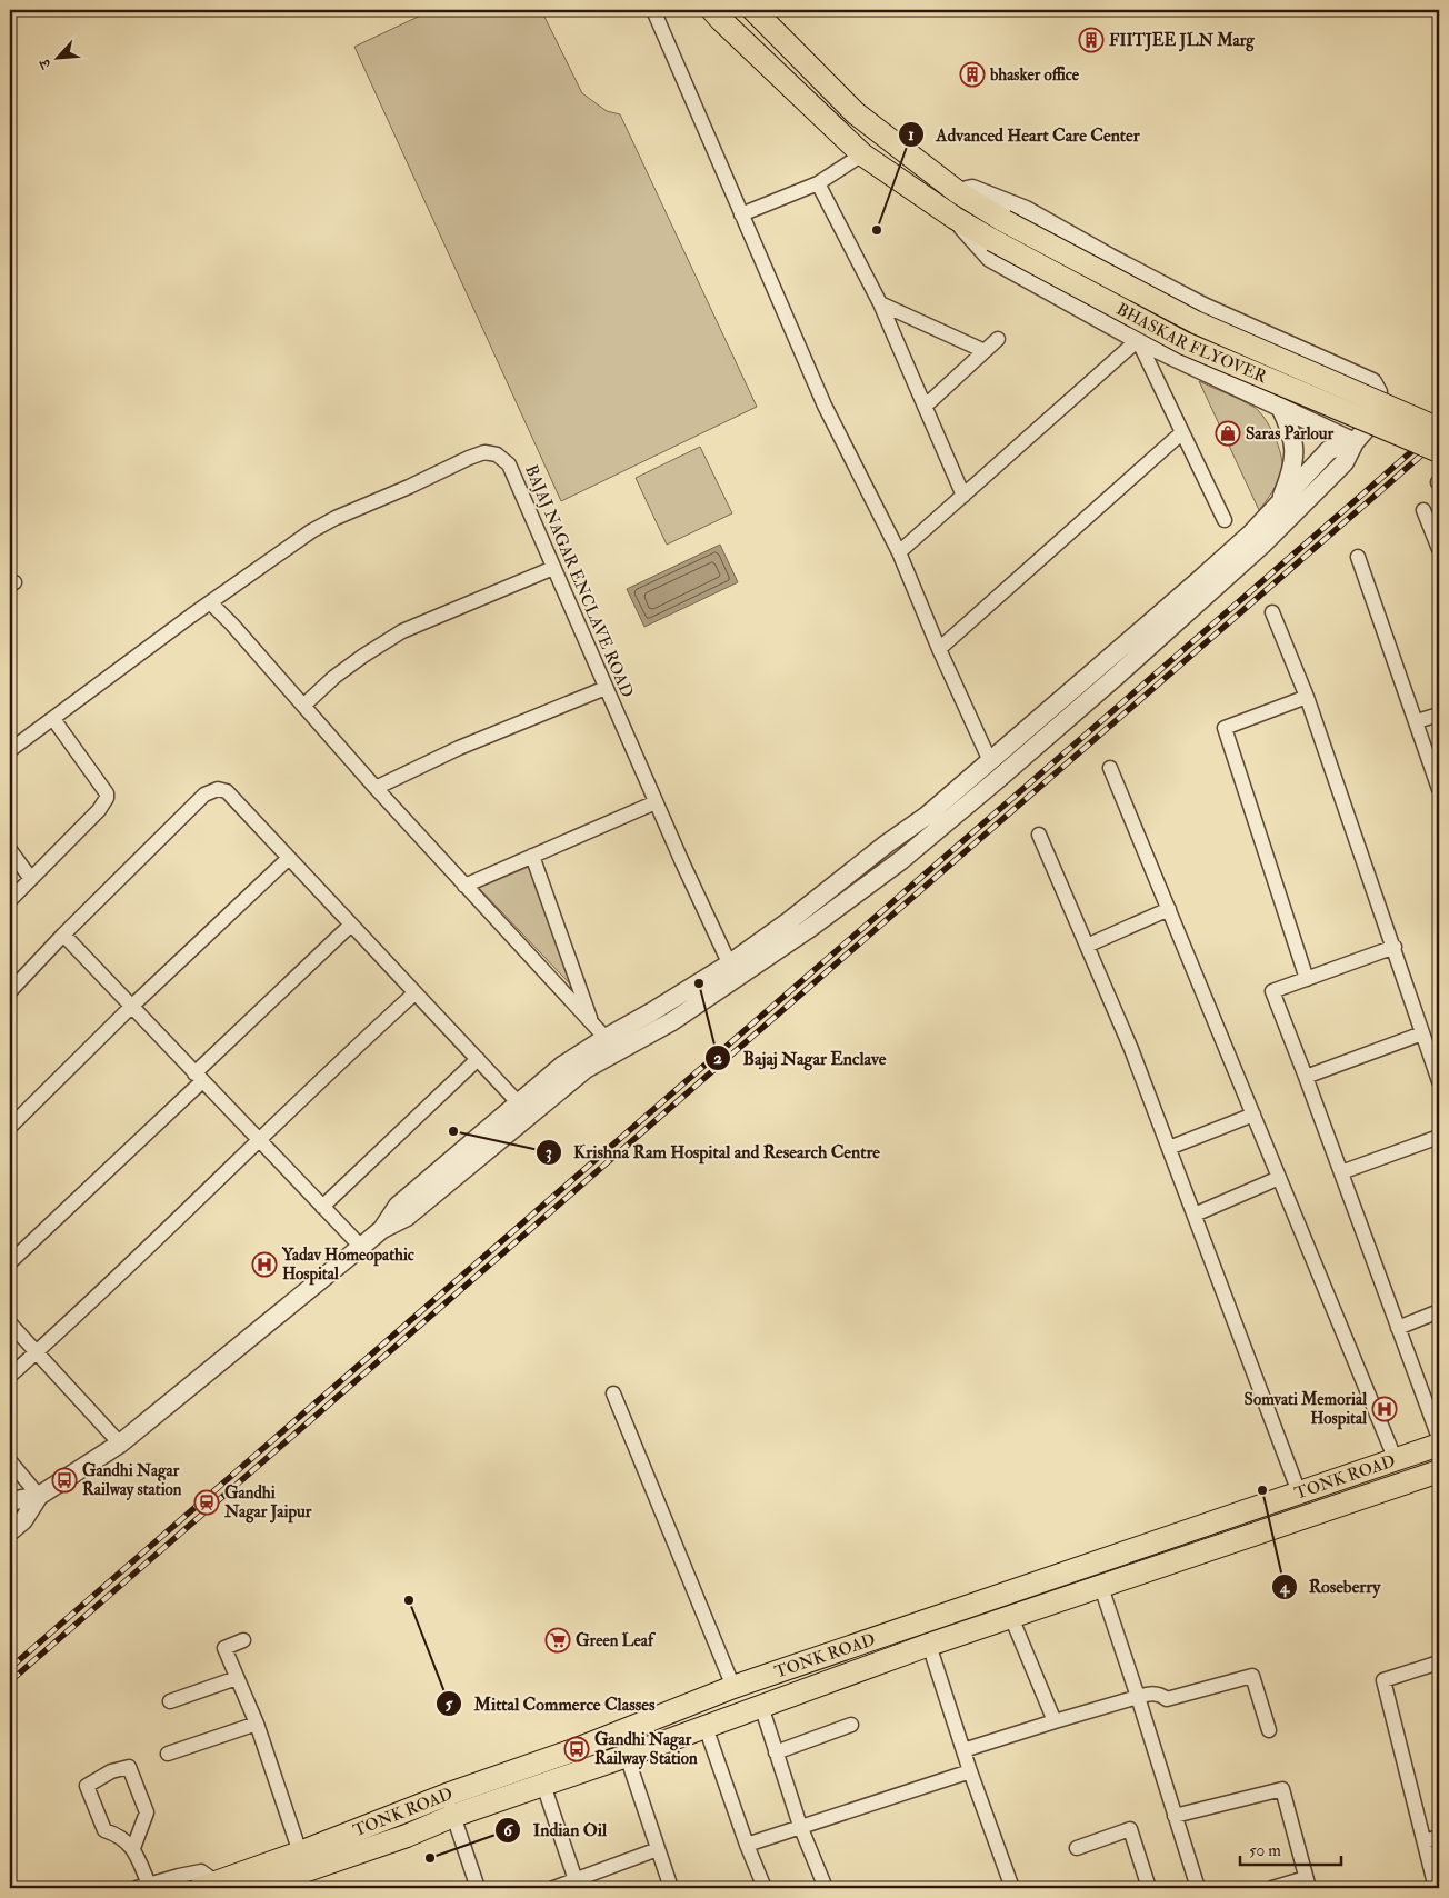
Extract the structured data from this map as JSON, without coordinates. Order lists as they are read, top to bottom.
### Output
{
  "streets": {
    "main road": ["BHASKAR FLYOVER", "TONK ROAD"],
    "street": ["BAJAJ NAGAR ENCLAVE ROAD"]
  },
  "places": {
    "building": ["FIITJEE JLN Marg", "bhasker office"],
    "other": [
      "Advanced Heart Care Center",
      "Bajaj Nagar Enclave",
      "Krishna Ram Hospital and Research Centre",
      "Roseberry",
      "Mittal Commerce Classes",
      "Indian Oil"
    ],
    "shop": ["Saras Parlour"],
    "hospital": ["Yadav Homeopathic Hospital", "Somvati Memorial Hospital"],
    "bus stop": ["Gandhi Nagar Railway station", "Gandhi Nagar Railway Station"],
    "station": ["Gandhi Nagar Jaipur"],
    "supermarket": ["Green Leaf"]
  },
  "scale_bar": "50 m",
  "north": "bottom left"
}
